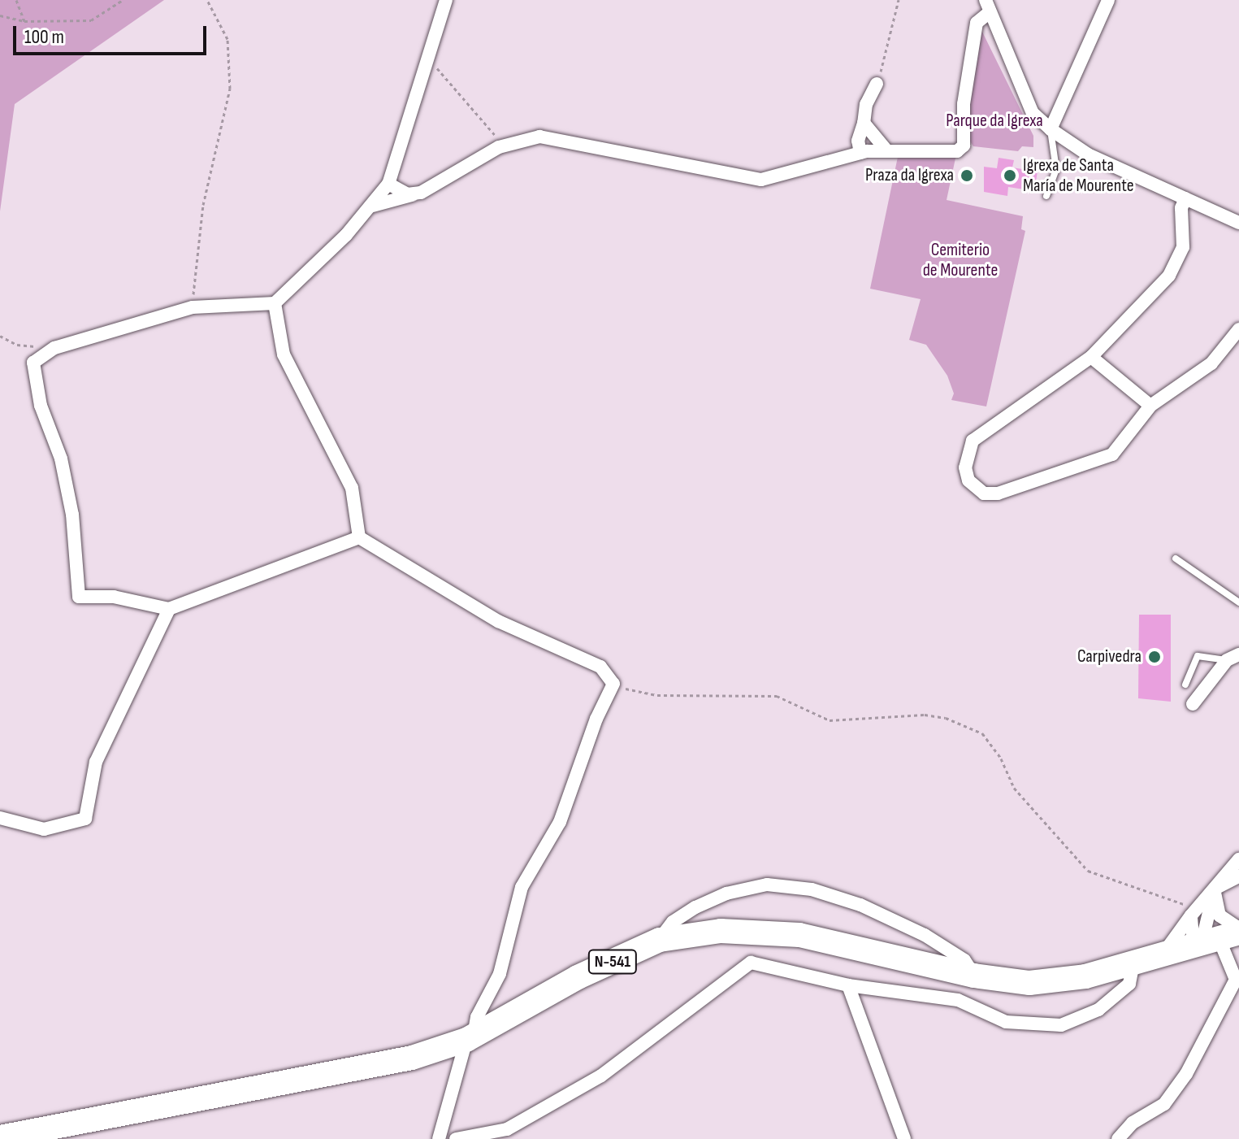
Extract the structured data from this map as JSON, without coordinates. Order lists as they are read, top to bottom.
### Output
{
  "streets": {
    "highway": ["N-541"]
  },
  "parks": ["Parque da Igrexa", "Cemiterio de Mourente"],
  "places": ["Praza da Igrexa", "Igrexa de Santa María de Mourente", "Carpivedra"],
  "scale_bar": "100 m"
}
